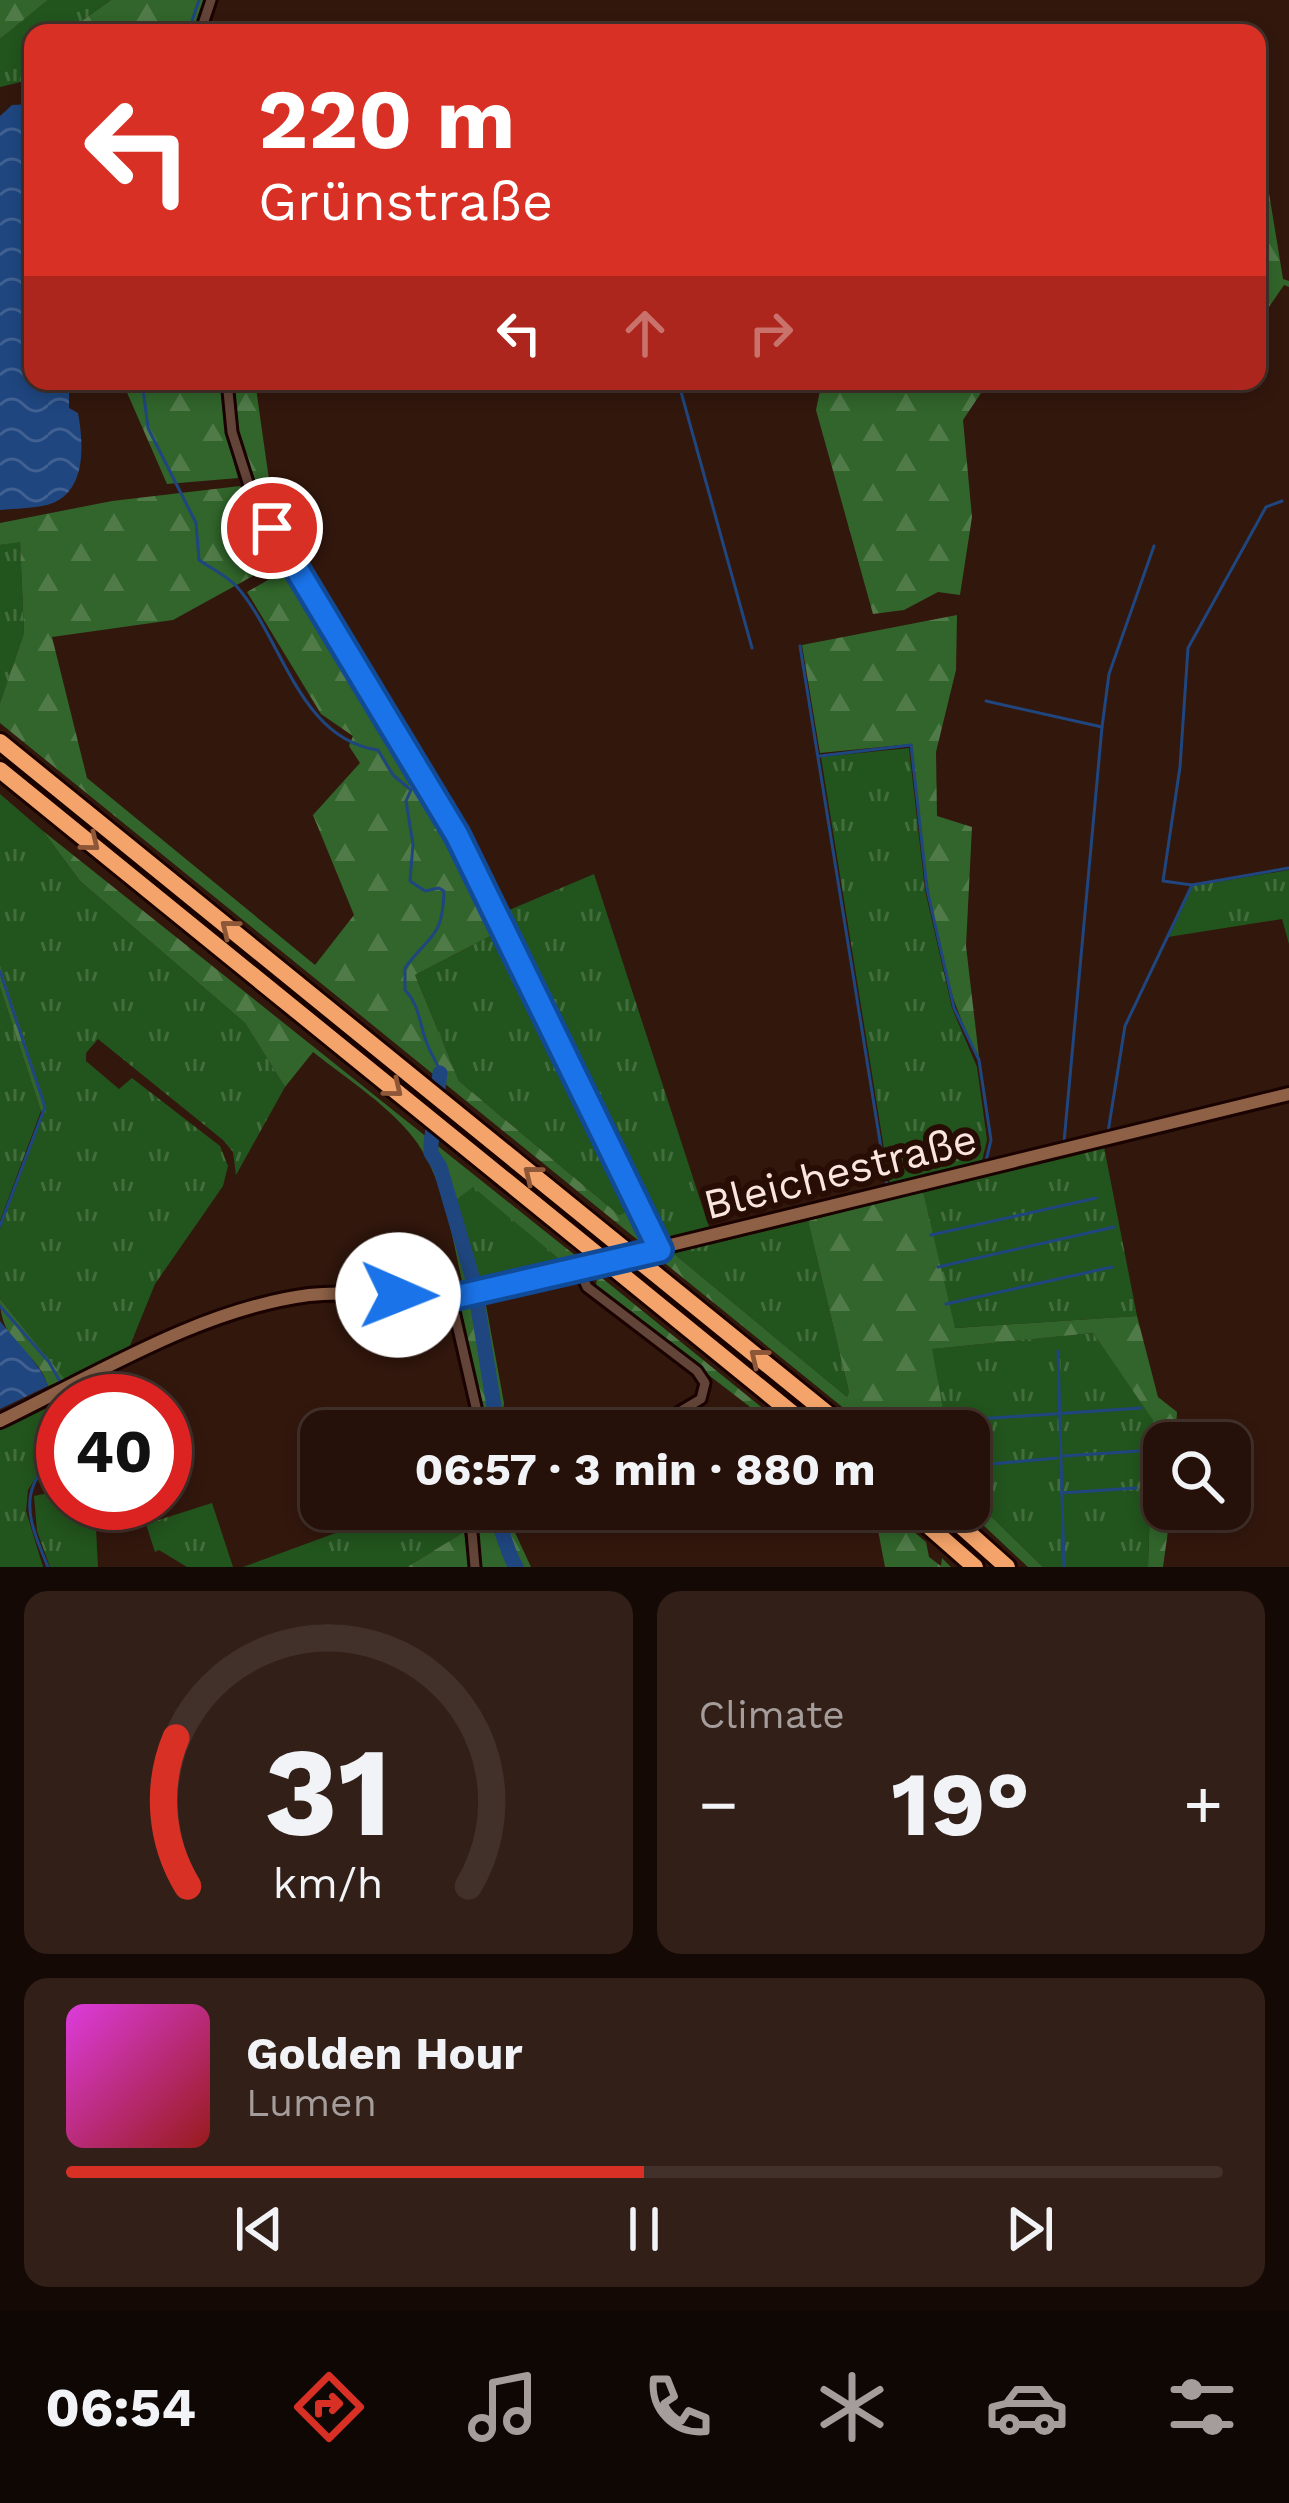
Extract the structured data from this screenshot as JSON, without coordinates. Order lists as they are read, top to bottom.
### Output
{
  "streets": {
    "street": ["Bleichestraße"]
  },
  "page": {
    "turn": ["220 m", "Grünstraße"],
    "limit": "40",
    "trip": "06:57 · 3 min · 880 m",
    "tile": "Climate",
    "heat": ["−", "19°", "+"],
    "song": ["Golden Hour", "Lumen"],
    "tabs": "06:54",
    "gauge": ["31", "km/h"]
  }
}
